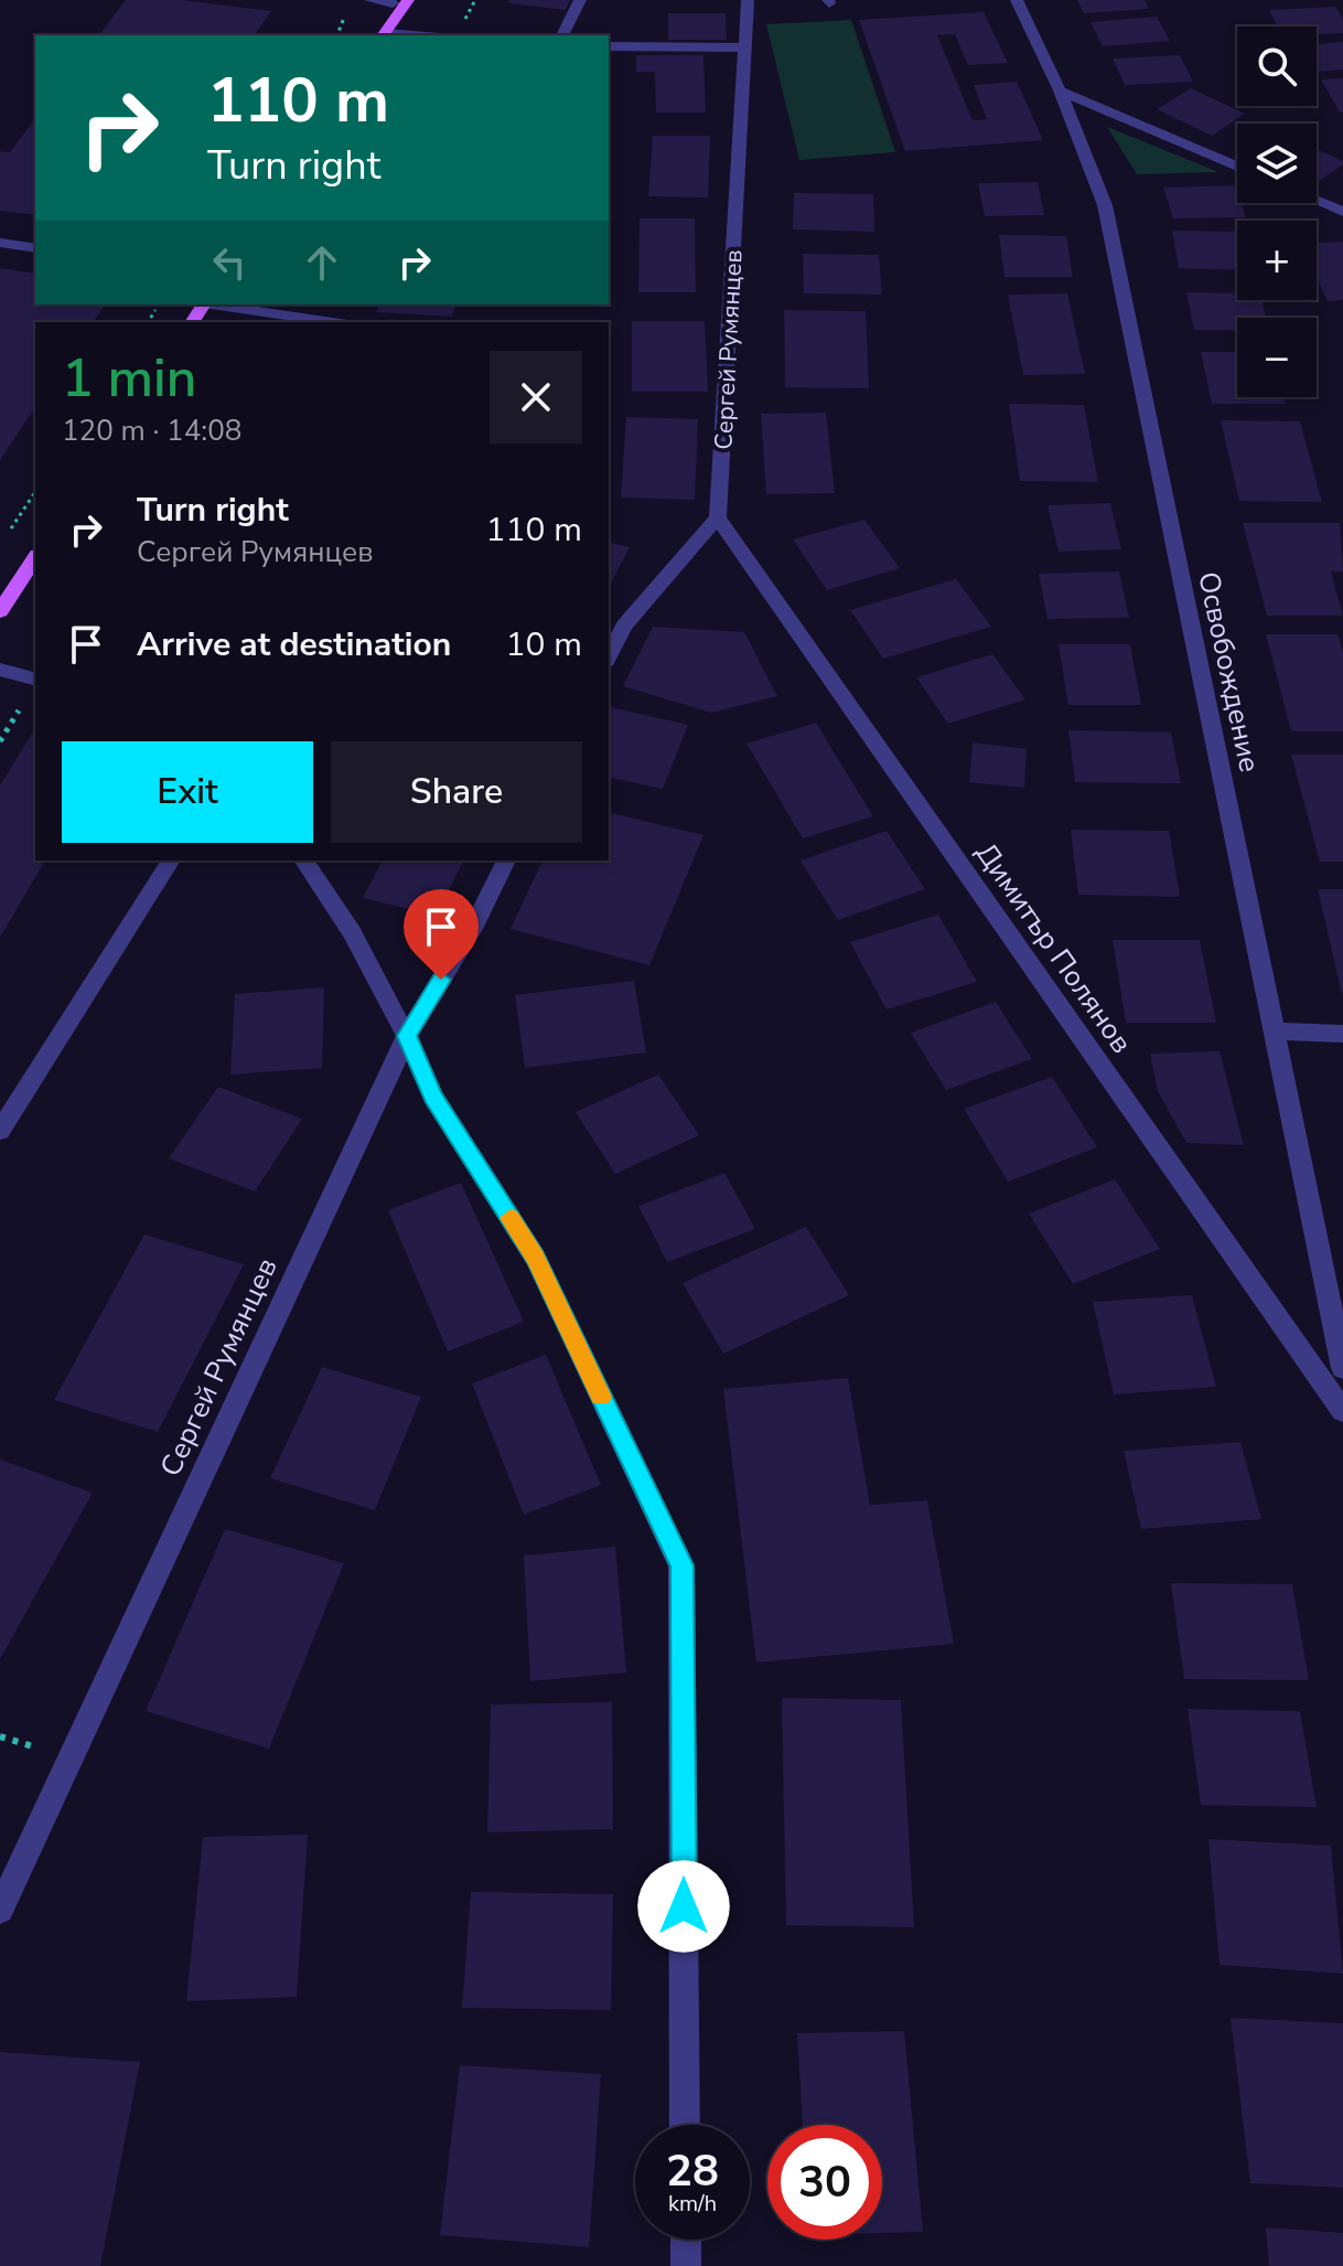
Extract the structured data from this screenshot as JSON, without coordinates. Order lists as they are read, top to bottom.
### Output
{
  "streets": {
    "street": ["Сергей Румянцев", "Освобождение", "Димитър Полянов"]
  },
  "crossings": [
    ["Сергей Румянцев", "Димитър Полянов"]
  ],
  "page": {
    "map_buttons": ["+", "−"],
    "turn": ["110 m", "Turn right"],
    "heading": ["1 min", "120 m · 14:08"],
    "list": [
      {
        "name": "Turn right",
        "note": "Сергей Румянцев",
        "value": "110 m"
      },
      {
        "name": "Arrive at destination",
        "value": "10 m"
      }
    ],
    "buttons": ["Exit", "Share"],
    "speed": "28 km/h",
    "limit": "30"
  }
}
